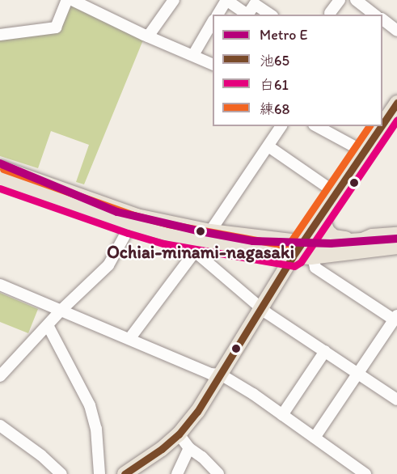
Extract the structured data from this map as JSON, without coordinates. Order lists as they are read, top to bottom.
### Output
{
  "places": ["Ochiai-minami-nagasaki"],
  "lines": [
    "transit line 池65",
    "transit line 白61",
    "transit line 練68",
    "metro line E"
  ],
  "legend": [
    "Metro E",
    "池65",
    "白61",
    "練68"
  ]
}
